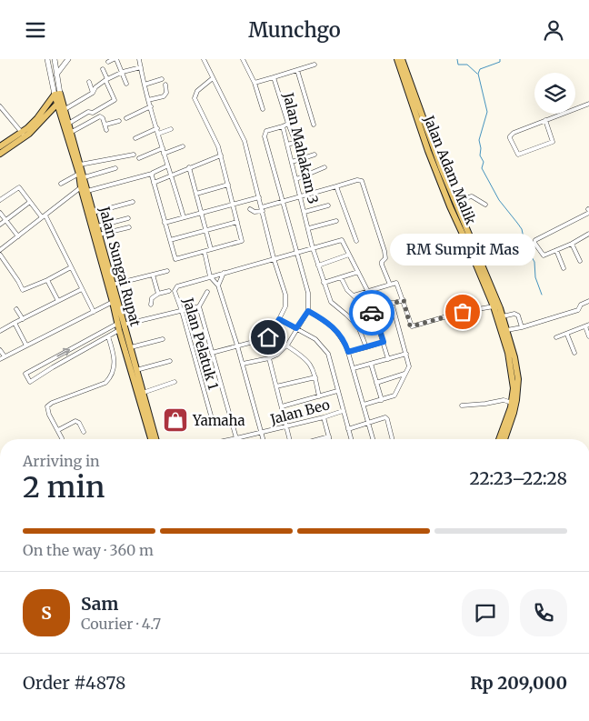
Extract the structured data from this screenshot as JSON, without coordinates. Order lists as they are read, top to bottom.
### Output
{
  "streets": {
    "main road": ["Jalan Adam Malik", "Jalan Sungai Rupat"],
    "street": ["Jalan Mahakam 3", "Jalan Pelatuk 1", "Jalan Beo"]
  },
  "places": {
    "other": ["RM Sumpit Mas"],
    "shop": ["Yamaha"]
  },
  "page": {
    "header": "Munchgo",
    "bubble": "RM Sumpit Mas",
    "heading": ["2 min", "Arriving in", "22:23–22:28"],
    "panel": [
      "Sam",
      "Courier · 4.7",
      "Order #4878",
      "Rp 209,000"
    ],
    "bar": "On the way · 360 m",
    "round": "S"
  }
}
